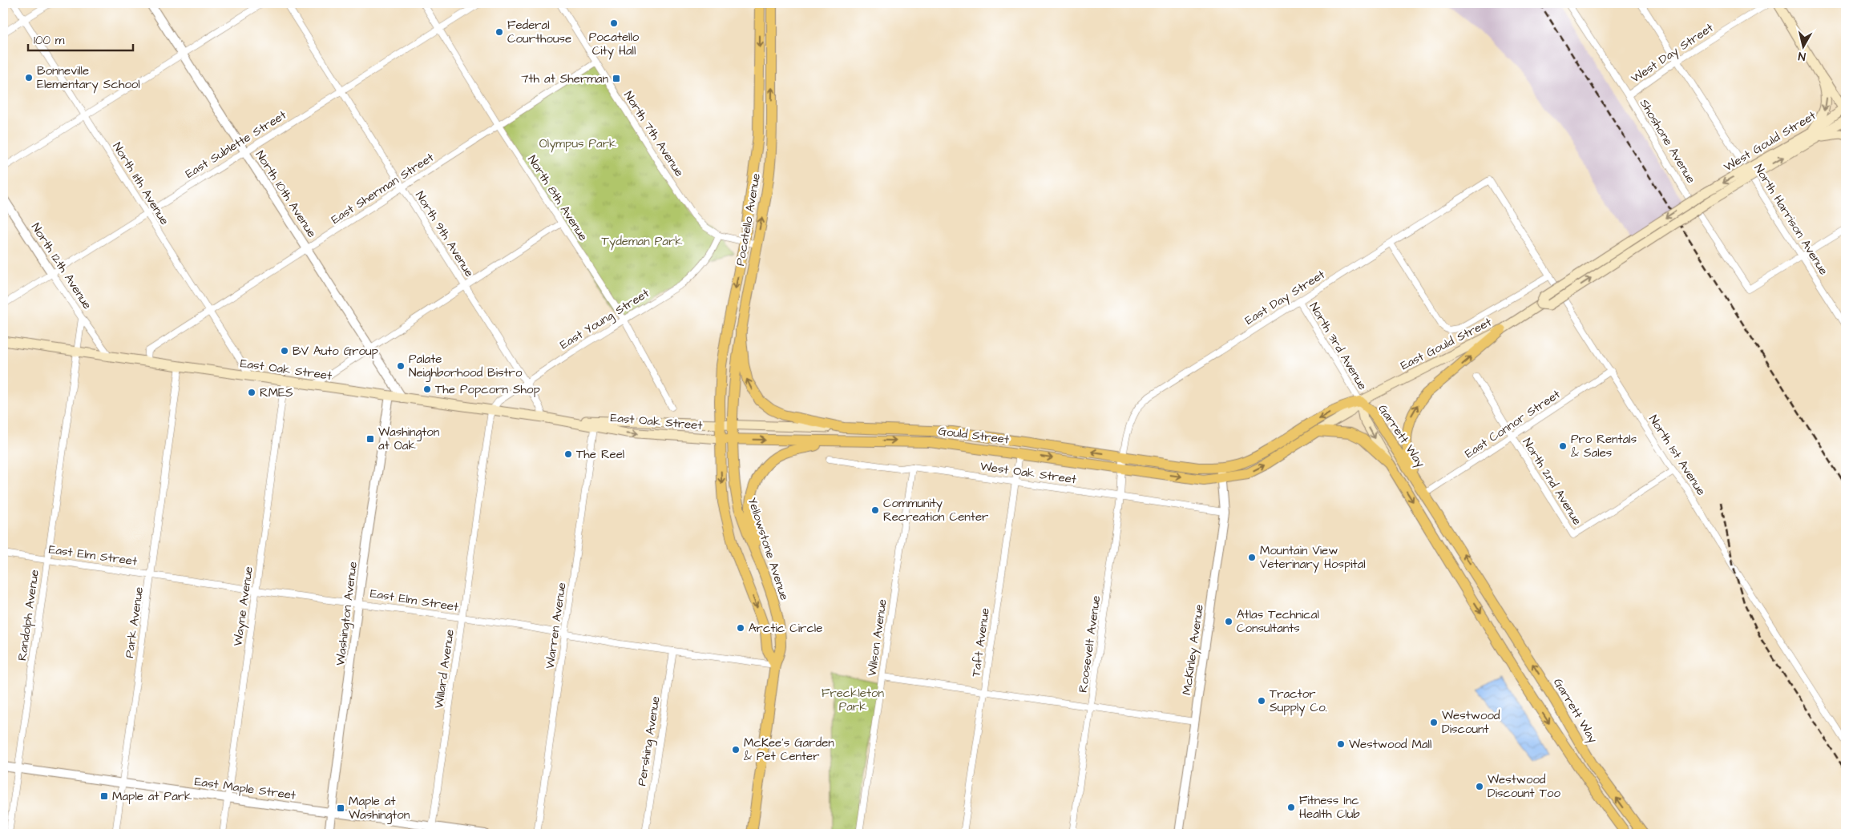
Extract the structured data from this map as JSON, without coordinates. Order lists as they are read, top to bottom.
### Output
{
  "streets": {
    "main road": [
      "West Gould Street",
      "Pocatello Avenue",
      "East Gould Street",
      "East Oak Street",
      "Gould Street",
      "Garrett Way",
      "Yellowstone Avenue"
    ],
    "street": [
      "West Day Street",
      "North 7th Avenue",
      "Shoshone Avenue",
      "East Sublette Street",
      "North 11th Avenue",
      "East Sherman Street",
      "North 10th Avenue",
      "North 8th Avenue",
      "North Harrison Avenue",
      "North 9th Avenue",
      "North 12th Avenue",
      "East Day Street",
      "East Young Street",
      "North 3rd Avenue",
      "East Connor Street",
      "North 1st Avenue",
      "West Oak Street",
      "North 2nd Avenue",
      "East Elm Street",
      "Wayne Avenue",
      "Washington Avenue",
      "Randolph Avenue",
      "Park Avenue",
      "Warren Avenue",
      "Wilson Avenue",
      "Taft Avenue",
      "Roosevelt Avenue",
      "McKinley Avenue",
      "Willard Avenue",
      "Pershing Avenue",
      "East Maple Street"
    ]
  },
  "crossings": [
    ["West Day Street", "Shoshone Avenue"],
    ["West Day Street", "North Harrison Avenue"],
    ["North 7th Avenue", "East Sherman Street"],
    ["North 7th Avenue", "Pocatello Avenue"],
    ["North 7th Avenue", "East Young Street"],
    ["Shoshone Avenue", "North Harrison Avenue"],
    ["West Gould Street", "East Gould Street"],
    ["East Sublette Street", "North 11th Avenue"],
    ["East Sublette Street", "North 10th Avenue"],
    ["East Sublette Street", "North 8th Avenue"],
    ["East Sublette Street", "North 9th Avenue"],
    ["East Sublette Street", "North 12th Avenue"],
    ["North 11th Avenue", "East Sherman Street"],
    ["North 11th Avenue", "East Oak Street"],
    ["East Sherman Street", "North 10th Avenue"],
    ["East Sherman Street", "North 8th Avenue"],
    ["East Sherman Street", "North 9th Avenue"],
    ["East Sherman Street", "East Oak Street"],
    ["North 10th Avenue", "East Oak Street"],
    ["North 8th Avenue", "East Young Street"],
    ["Pocatello Avenue", "East Oak Street"],
    ["Pocatello Avenue", "Gould Street"],
    ["Pocatello Avenue", "Yellowstone Avenue"],
    ["North 9th Avenue", "East Young Street"],
    ["North 9th Avenue", "East Oak Street"],
    ["North 12th Avenue", "East Oak Street"],
    ["North 12th Avenue", "Randolph Avenue"],
    ["East Day Street", "North 3rd Avenue"],
    ["East Day Street", "Gould Street"],
    ["East Day Street", "North 1st Avenue"],
    ["East Day Street", "Roosevelt Avenue"],
    ["East Young Street", "East Oak Street"],
    ["East Young Street", "Willard Avenue"],
    ["East Gould Street", "North 3rd Avenue"],
    ["East Gould Street", "Gould Street"],
    ["East Gould Street", "Garrett Way"],
    ["East Gould Street", "McKinley Avenue"],
    ["North 3rd Avenue", "Garrett Way"],
    ["East Oak Street", "Gould Street"],
    ["East Oak Street", "Wayne Avenue"],
    ["East Oak Street", "Washington Avenue"],
    ["East Oak Street", "Randolph Avenue"],
    ["East Oak Street", "Park Avenue"],
    ["East Oak Street", "Warren Avenue"],
    ["East Oak Street", "Willard Avenue"],
    ["East Connor Street", "Garrett Way"],
    ["East Connor Street", "North 1st Avenue"],
    ["East Connor Street", "North 2nd Avenue"],
    ["Gould Street", "Yellowstone Avenue"],
    ["Gould Street", "Taft Avenue"],
    ["Gould Street", "Roosevelt Avenue"],
    ["Gould Street", "McKinley Avenue"],
    ["North 1st Avenue", "North 2nd Avenue"],
    ["West Oak Street", "Wilson Avenue"],
    ["West Oak Street", "Taft Avenue"],
    ["West Oak Street", "Roosevelt Avenue"],
    ["West Oak Street", "McKinley Avenue"],
    ["Yellowstone Avenue", "East Elm Street"],
    ["East Elm Street", "Wayne Avenue"],
    ["East Elm Street", "Washington Avenue"],
    ["East Elm Street", "Randolph Avenue"],
    ["East Elm Street", "Park Avenue"],
    ["East Elm Street", "Warren Avenue"],
    ["East Elm Street", "Willard Avenue"],
    ["East Elm Street", "Pershing Avenue"],
    ["Wayne Avenue", "East Maple Street"],
    ["Washington Avenue", "East Maple Street"],
    ["Randolph Avenue", "East Maple Street"],
    ["Park Avenue", "East Maple Street"],
    ["Willard Avenue", "East Maple Street"]
  ],
  "parks": ["Olympus Park", "Tydeman Park", "Freckleton Park"],
  "places": {
    "other": [
      "Pocatello City Hall",
      "Federal Courthouse",
      "Bonneville Elementary School",
      "BV Auto Group",
      "Palate Neighborhood Bistro",
      "The Popcorn Shop",
      "RMES",
      "Pro Rentals & Sales",
      "The Reel",
      "Community Recreation Center",
      "Mountain View Veterinary Hospital",
      "Atlas Technical Consultants",
      "Arctic Circle",
      "Tractor Supply Co.",
      "Westwood Discount",
      "Westwood Mall",
      "McKee's Garden & Pet Center",
      "Westwood Discount Too",
      "Fitness Inc Health Club"
    ],
    "transit": [
      "7th at Sherman",
      "Washington at Oak",
      "Maple at Park",
      "Maple at Washington"
    ]
  },
  "scale_bar": "100 m",
  "north": "bottom"
}
